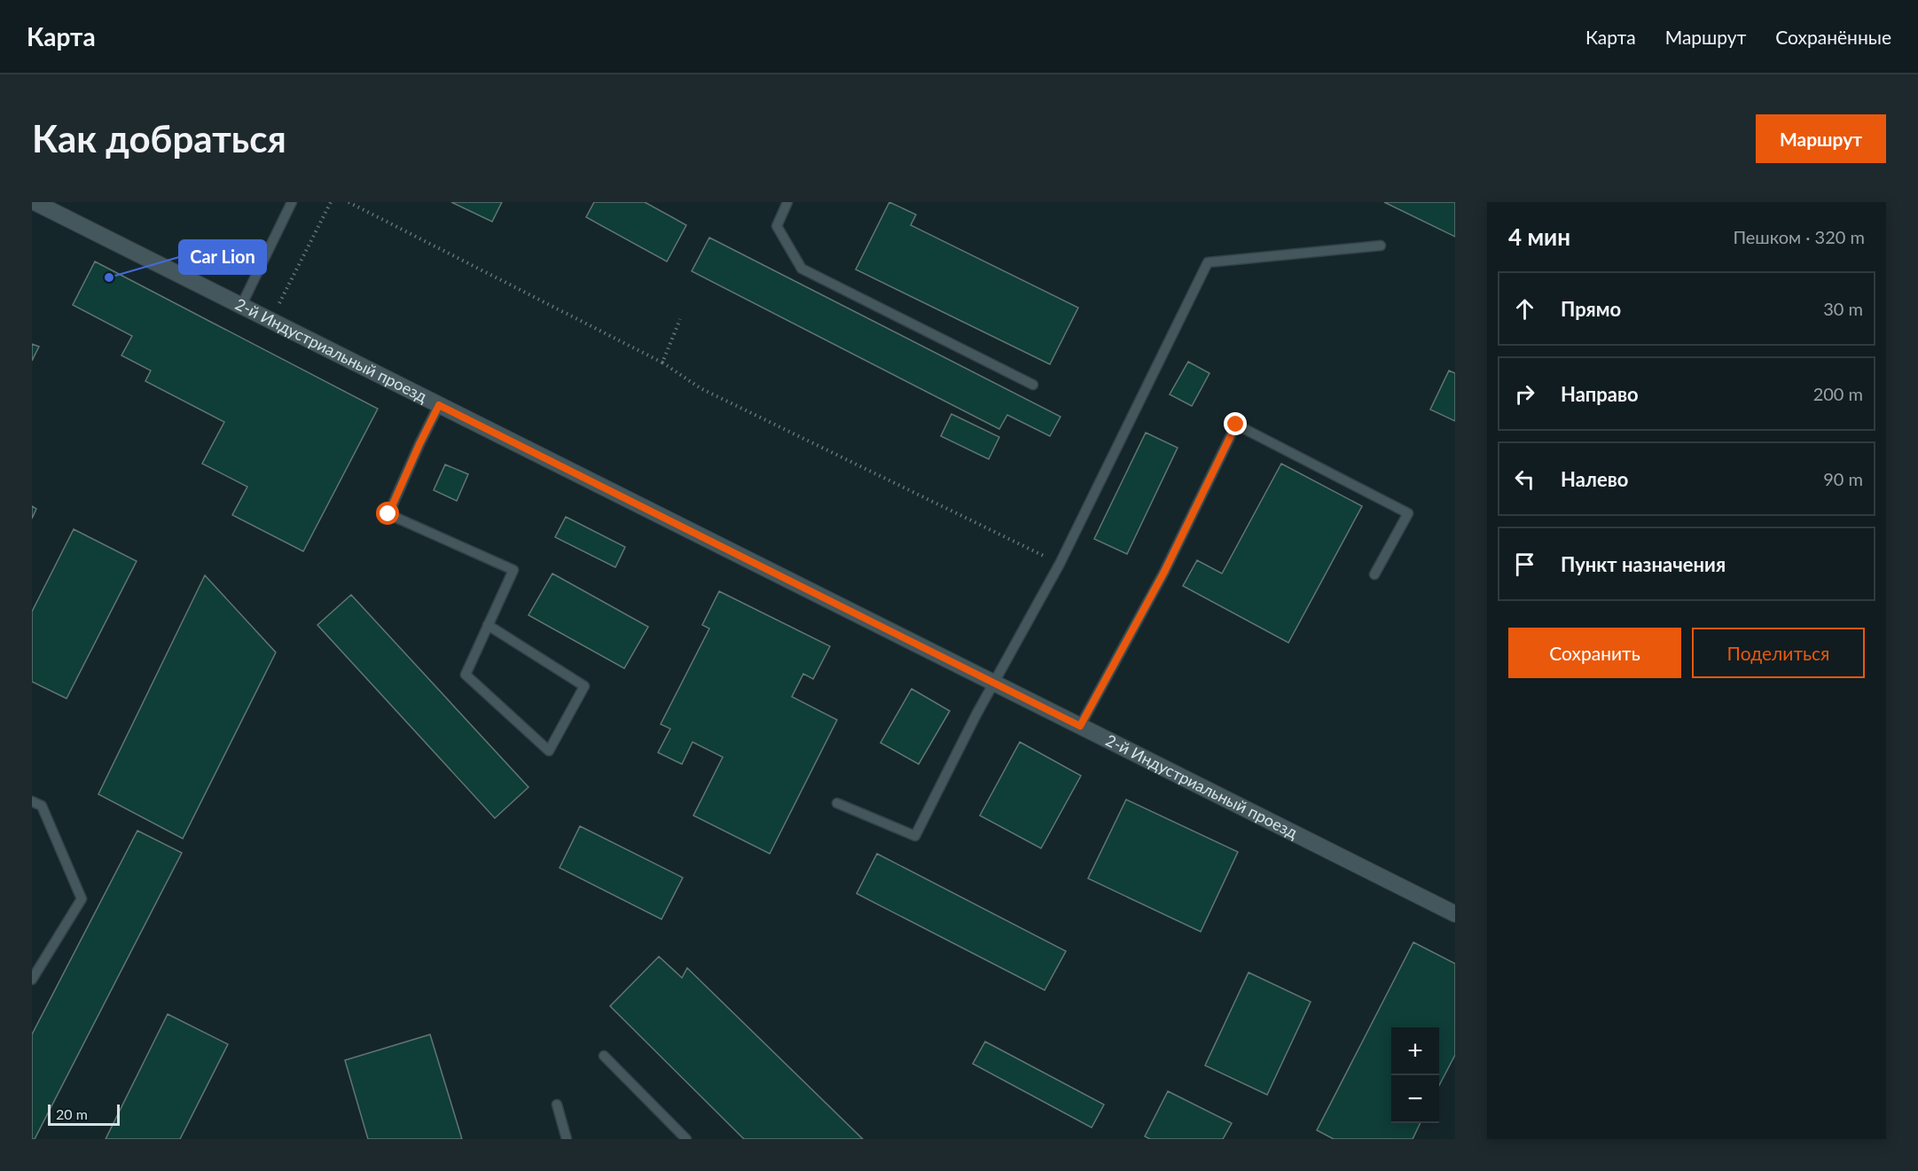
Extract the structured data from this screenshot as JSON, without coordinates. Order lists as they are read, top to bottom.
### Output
{
  "streets": {
    "street": ["2-й Индустриальный проезд"]
  },
  "places": ["Car Lion"],
  "scale_bar": "20 m",
  "page": {
    "header": "Карта",
    "nav": ["Карта", "Маршрут", "Сохранённые"],
    "buttons": [
      "Маршрут",
      ["Сохранить", "Поделиться"]
    ],
    "title": "Как добраться",
    "heading": ["4 мин", "Пешком · 320 m"],
    "list": [
      ["Прямо", "30 m"],
      ["Направо", "200 m"],
      ["Налево", "90 m"],
      "Пункт назначения"
    ],
    "map_buttons": ["+", "−"],
    "scale": "20 m"
  }
}
